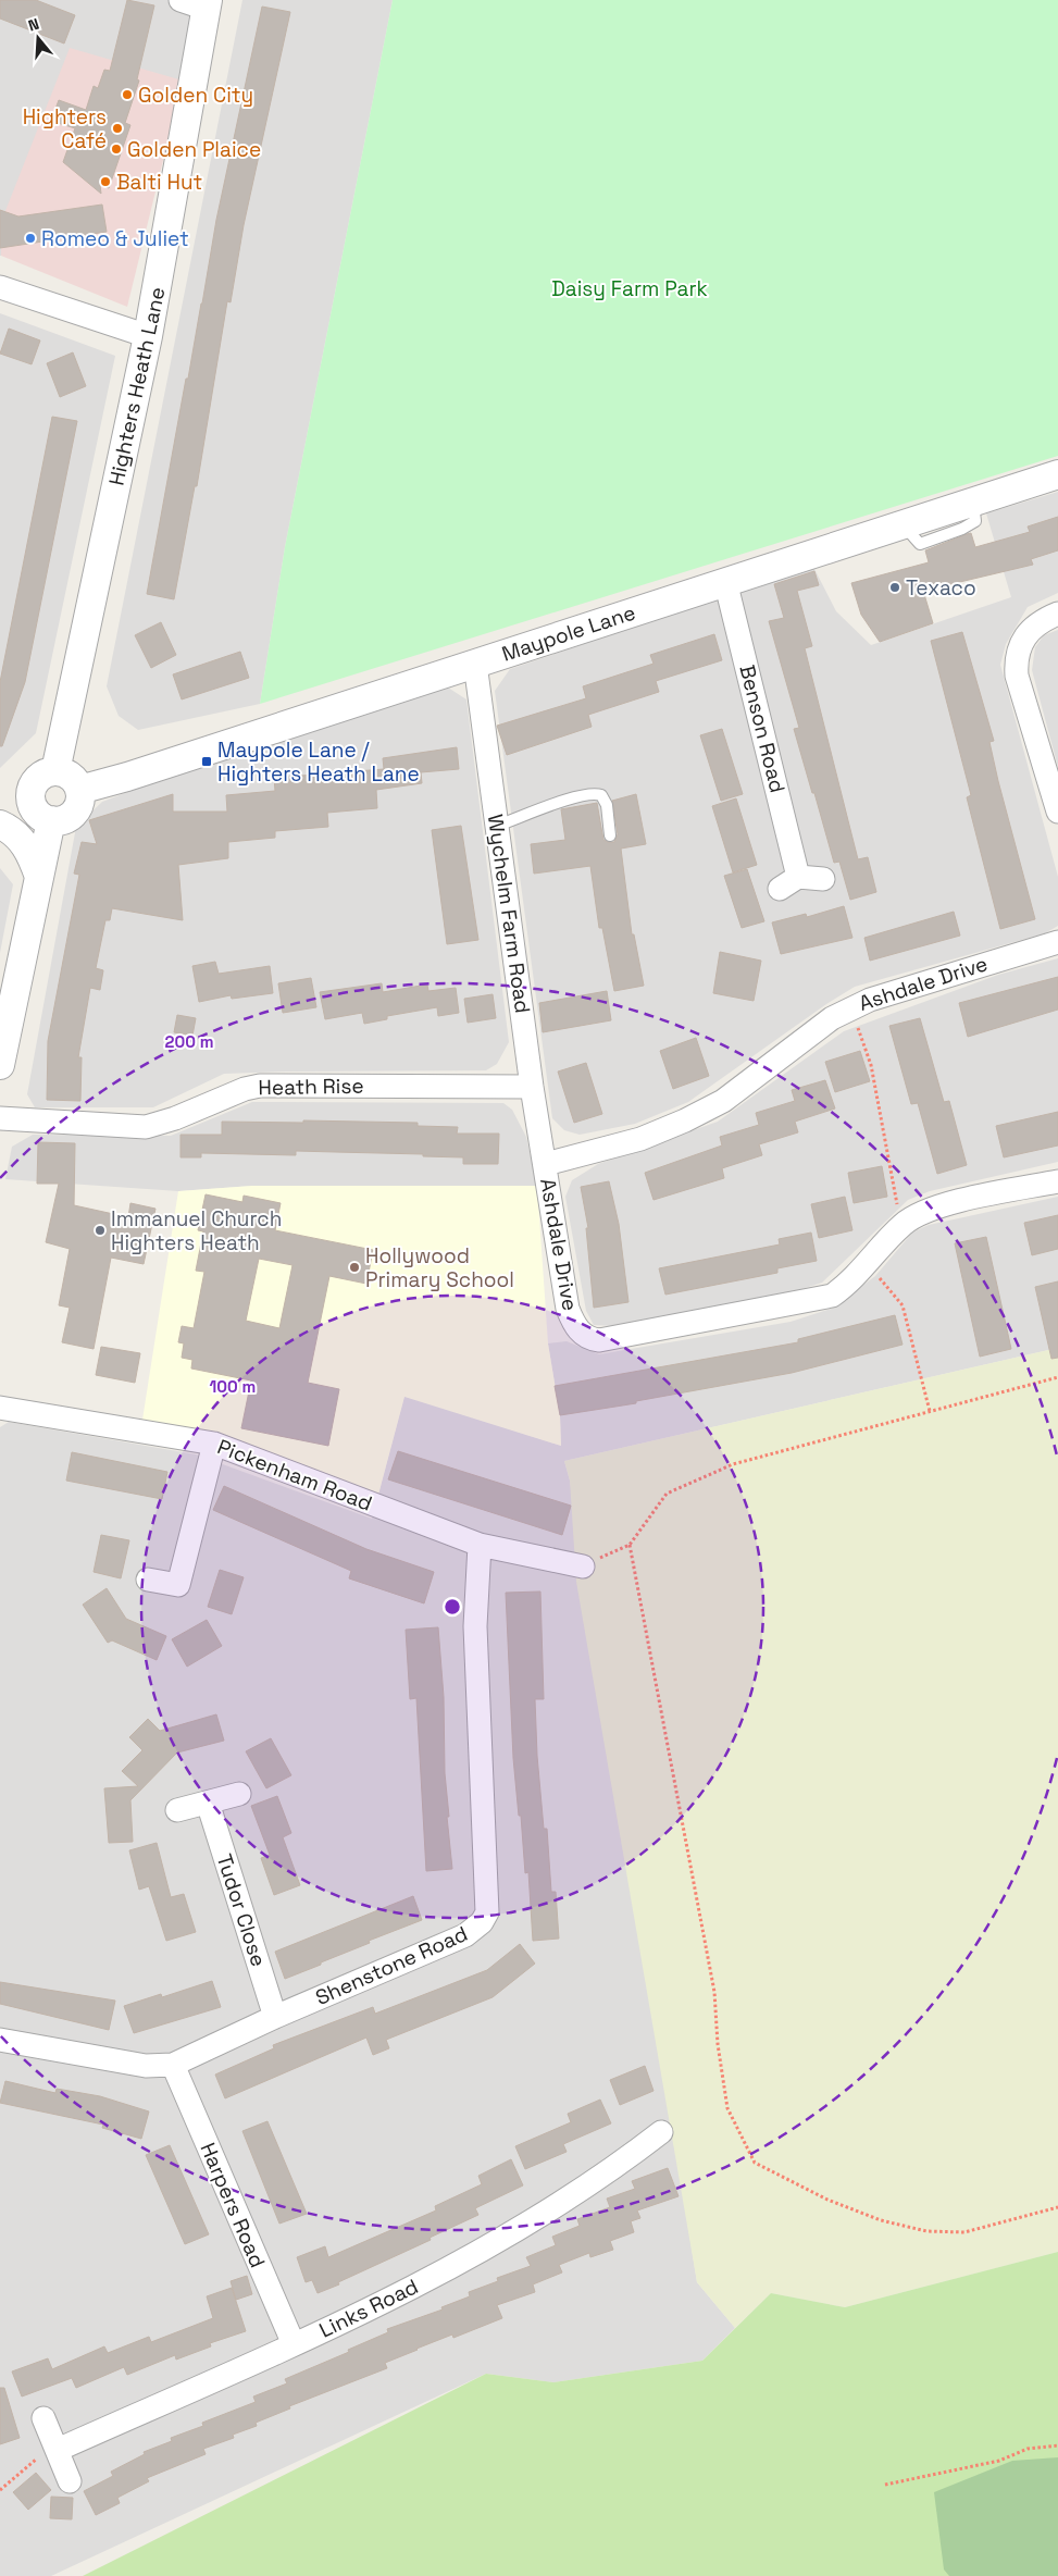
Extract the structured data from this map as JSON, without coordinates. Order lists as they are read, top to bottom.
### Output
{
  "streets": {
    "street": [
      "Highters Heath Lane",
      "Maypole Lane",
      "Benson Road",
      "Wychelm Farm Road",
      "Ashdale Drive",
      "Heath Rise",
      "Pickenham Road",
      "Tudor Close",
      "Shenstone Road",
      "Harpers Road",
      "Links Road"
    ]
  },
  "crossings": [
    ["Highters Heath Lane", "Maypole Lane"],
    ["Maypole Lane", "Benson Road"],
    ["Maypole Lane", "Wychelm Farm Road"],
    ["Wychelm Farm Road", "Ashdale Drive"],
    ["Wychelm Farm Road", "Heath Rise"],
    ["Pickenham Road", "Shenstone Road"],
    ["Tudor Close", "Shenstone Road"],
    ["Shenstone Road", "Harpers Road"],
    ["Harpers Road", "Links Road"]
  ],
  "parks": ["Daisy Farm Park"],
  "places": {
    "other": [
      "Golden City",
      "Highters Café",
      "Golden Plaice",
      "Balti Hut",
      "Romeo & Juliet",
      "Texaco",
      "Immanuel Church Highters Heath",
      "Hollywood Primary School"
    ],
    "transit": ["Maypole Lane / Highters Heath Lane"]
  },
  "north": "top",
  "rings": ["200 m", "100 m"]
}
